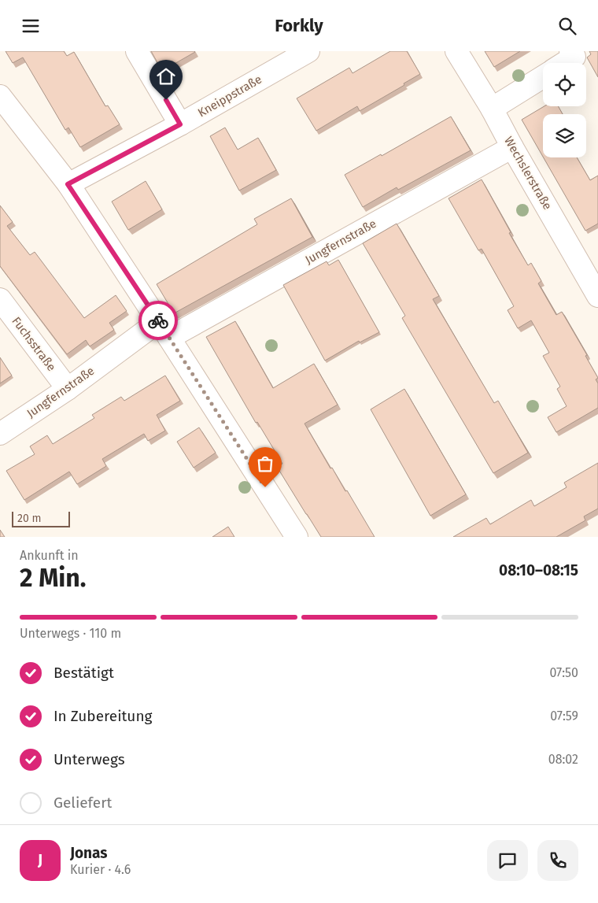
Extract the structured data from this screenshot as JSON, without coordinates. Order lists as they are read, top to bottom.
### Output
{
  "streets": {
    "street": [
      "Kneippstraße",
      "Wechslerstraße",
      "Jungfernstraße",
      "Fuchsstraße"
    ]
  },
  "crossings": [
    ["Wechslerstraße", "Jungfernstraße"],
    ["Jungfernstraße", "Fuchsstraße"]
  ],
  "scale_bar": "20 m",
  "page": {
    "header": "Forkly",
    "scale": "20 m",
    "heading": ["2 Min.", "Ankunft in", "08:10–08:15"],
    "panel": ["Jonas", "Kurier · 4.6"],
    "bar": "Unterwegs · 110 m",
    "list": [
      ["Bestätigt", "07:50"],
      ["In Zubereitung", "07:59"],
      ["Unterwegs", "08:02"],
      "Geliefert"
    ],
    "round": "J"
  }
}
